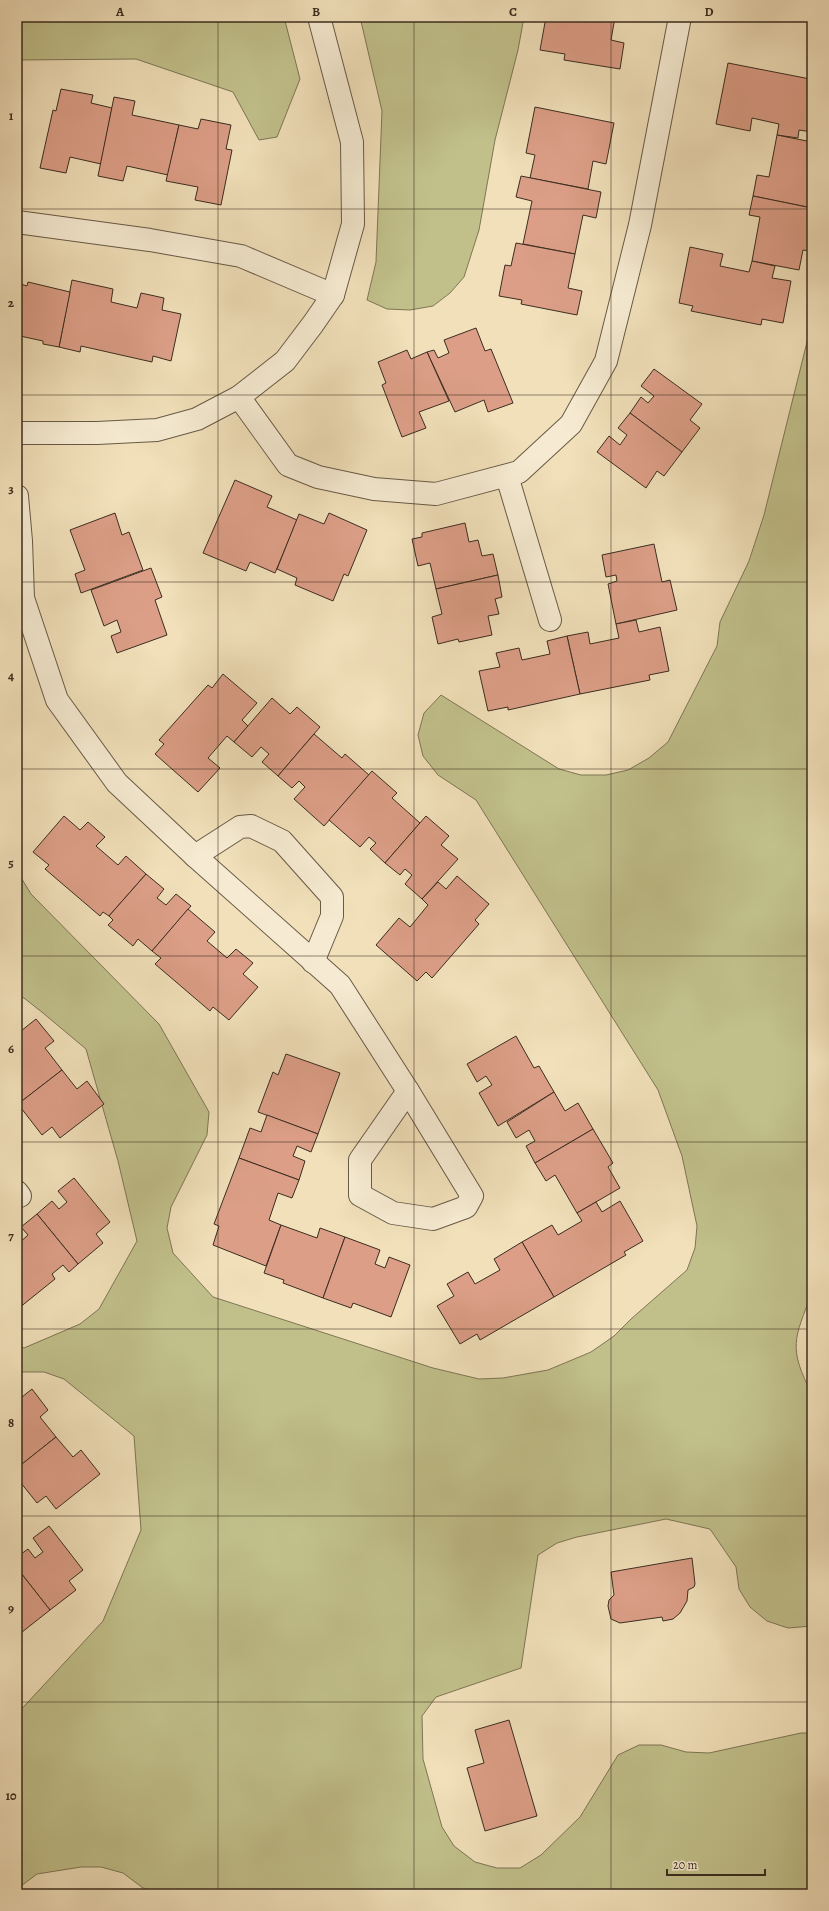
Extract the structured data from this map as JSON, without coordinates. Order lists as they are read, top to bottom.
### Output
{
  "scale_bar": "20 m",
  "grid": {
    "columns": [
      "A",
      "B",
      "C",
      "D"
    ],
    "rows": [
      "1",
      "2",
      "3",
      "4",
      "5",
      "6",
      "7",
      "8",
      "9",
      "10"
    ]
  }
}
